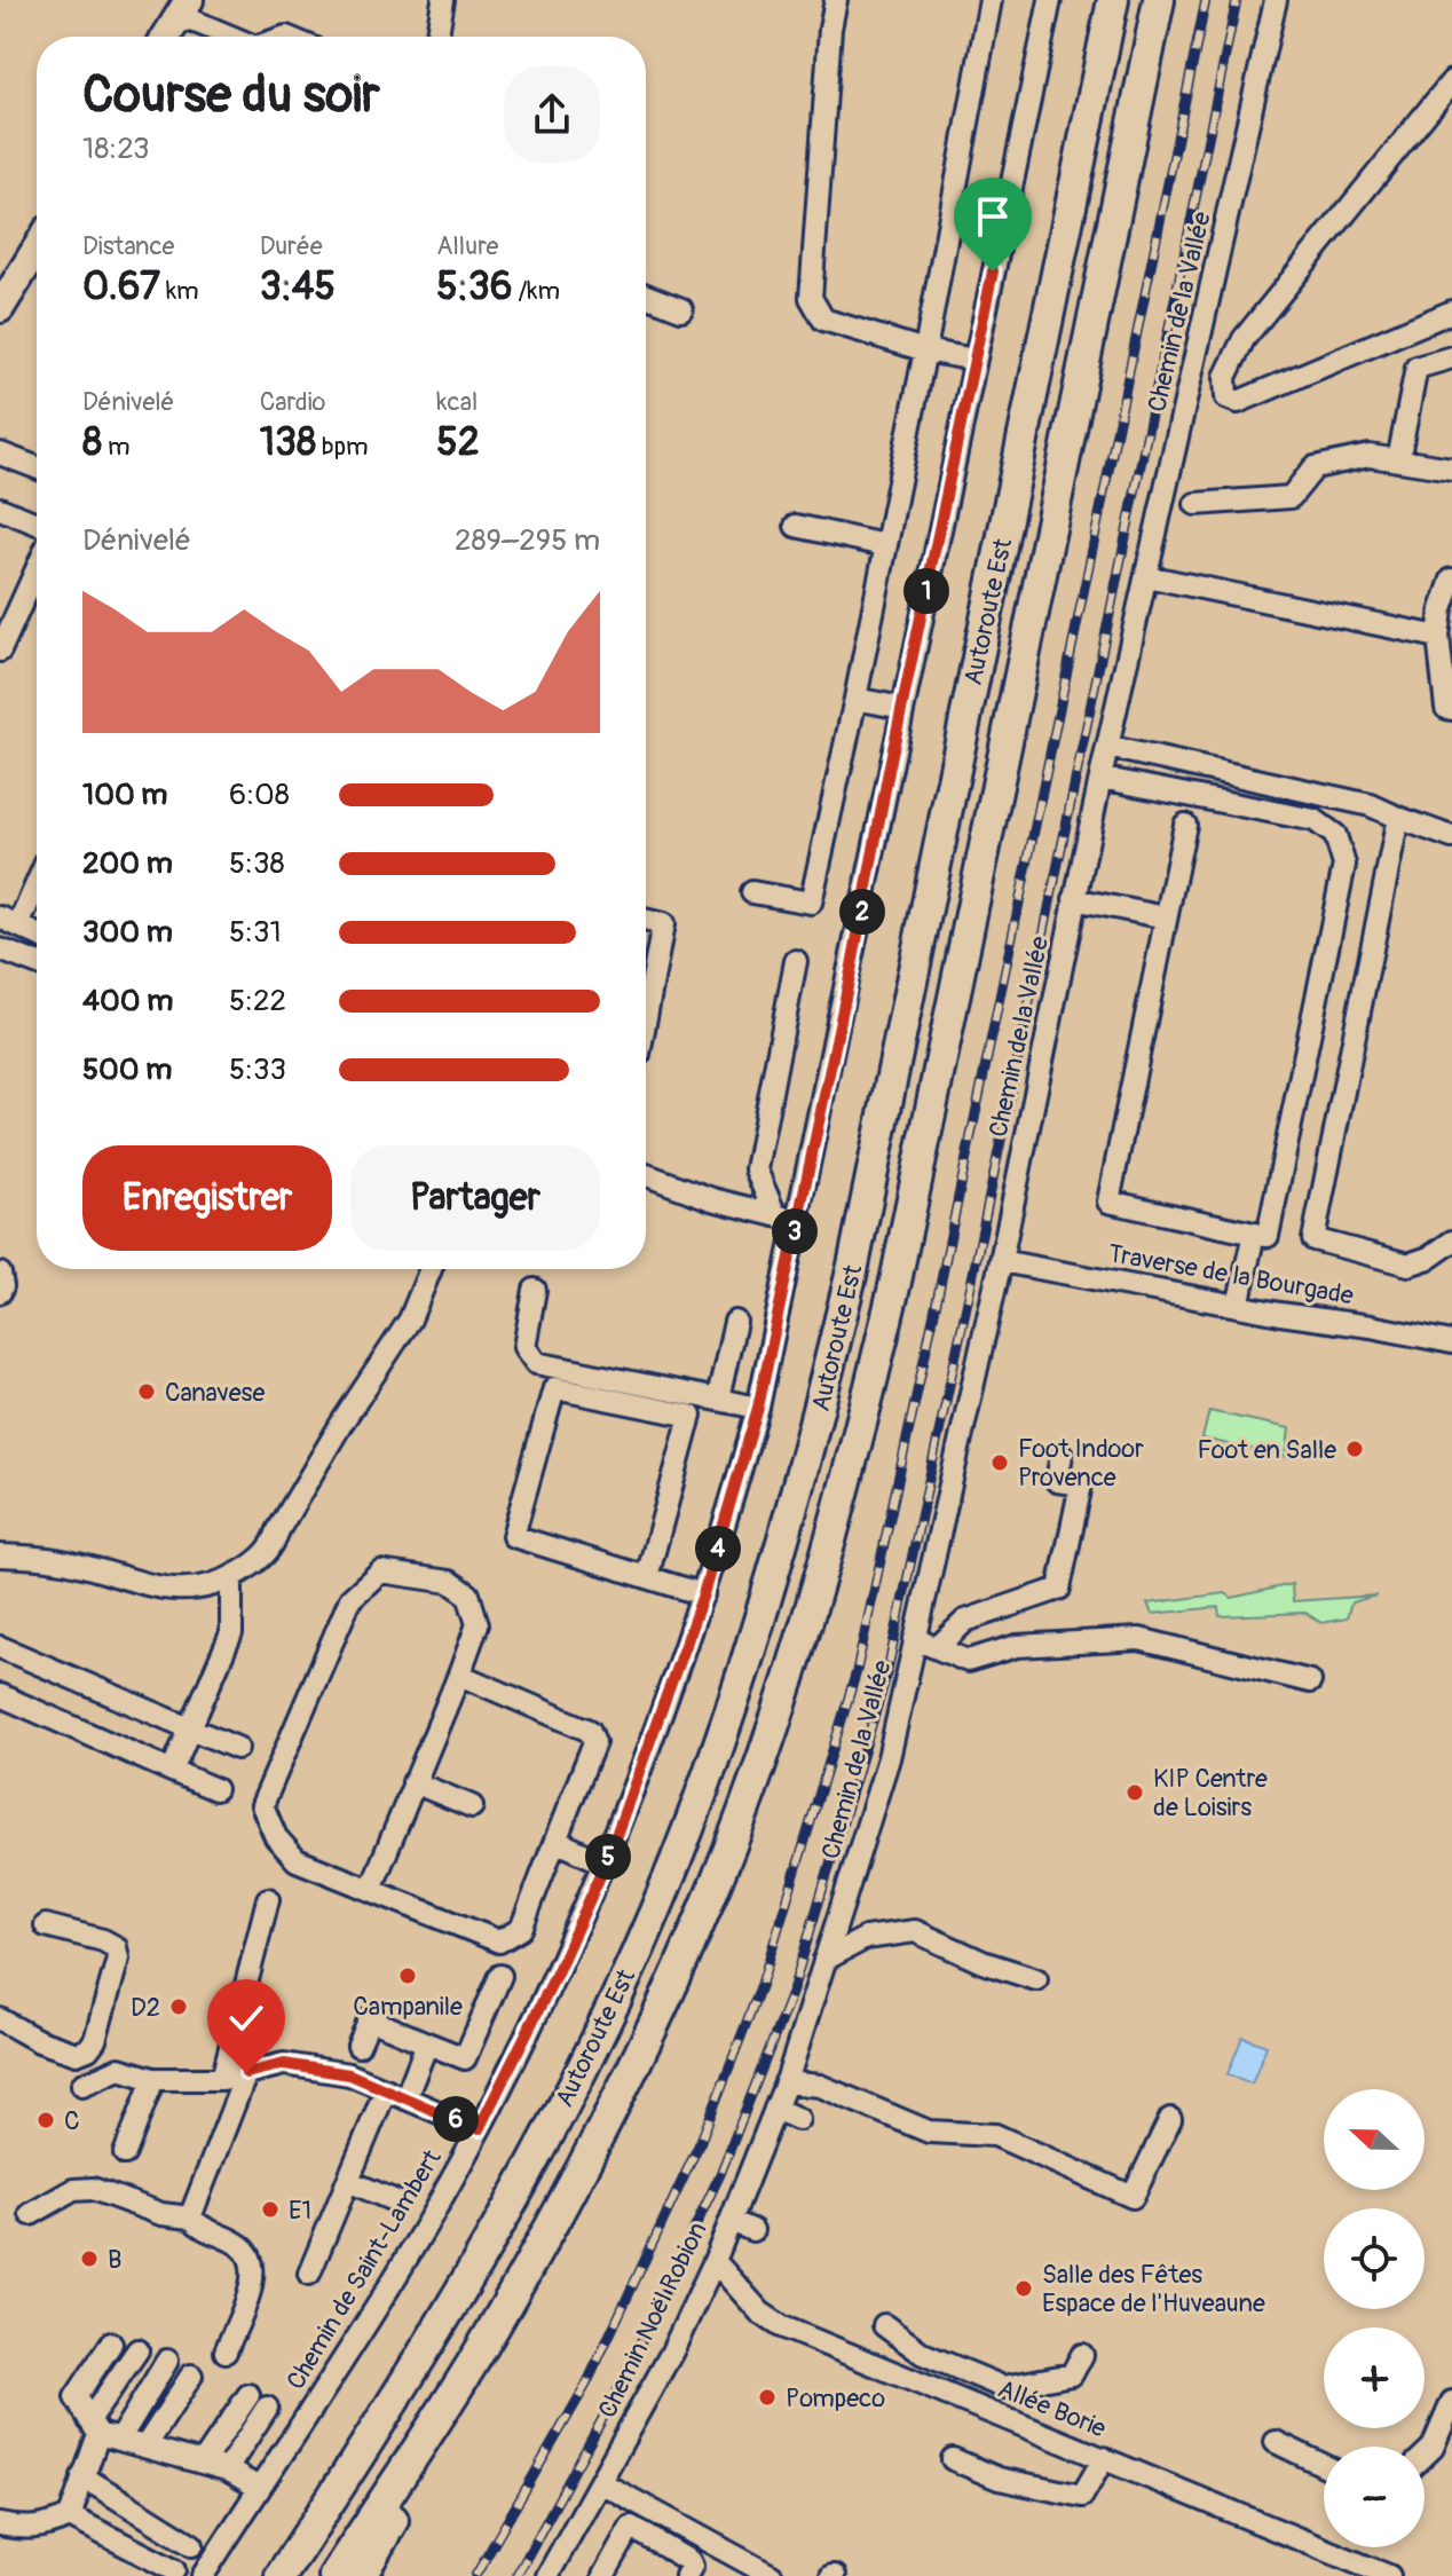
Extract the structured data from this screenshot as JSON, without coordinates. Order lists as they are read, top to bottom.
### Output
{
  "streets": {
    "highway": ["Autoroute Est"],
    "street": [
      "Chemin de la Vallée",
      "Traverse de la Bourgade",
      "Chemin de Saint-Lambert",
      "Chemin Noël Robion",
      "Allée Borie"
    ]
  },
  "crossings": [
    ["Chemin de la Vallée", "Traverse de la Bourgade"],
    ["Chemin de la Vallée", "Chemin Noël Robion"],
    ["Chemin Noël Robion", "Allée Borie"]
  ],
  "places": [
    "Canavese",
    "Foot en Salle",
    "Foot Indoor Provence",
    "KIP Centre de Loisirs",
    "Campanile",
    "D2",
    "C",
    "E1",
    "B",
    "Salle des Fêtes Espace de l'Huveaune",
    "Pompeco"
  ],
  "north": "left",
  "page": {
    "heading": ["Course du soir", "18:23"],
    "stats": [
      ["Distance", "0.67 km"],
      ["Durée", "3:45"],
      ["Allure", "5:36 /km"],
      ["Dénivelé", "8 m"],
      ["Cardio", "138 bpm"],
      ["kcal", "52"]
    ],
    "chart": ["Dénivelé", "289–295 m"],
    "pins": [
      "1",
      "2",
      "3",
      "4",
      "5",
      "6"
    ],
    "list": [
      {
        "name": "100 m",
        "note": "6:08"
      },
      {
        "name": "200 m",
        "note": "5:38"
      },
      {
        "name": "300 m",
        "note": "5:31"
      },
      {
        "name": "400 m",
        "note": "5:22"
      },
      {
        "name": "500 m",
        "note": "5:33"
      }
    ],
    "buttons": ["Enregistrer", "Partager"],
    "map_buttons": ["+", "−"]
  }
}
